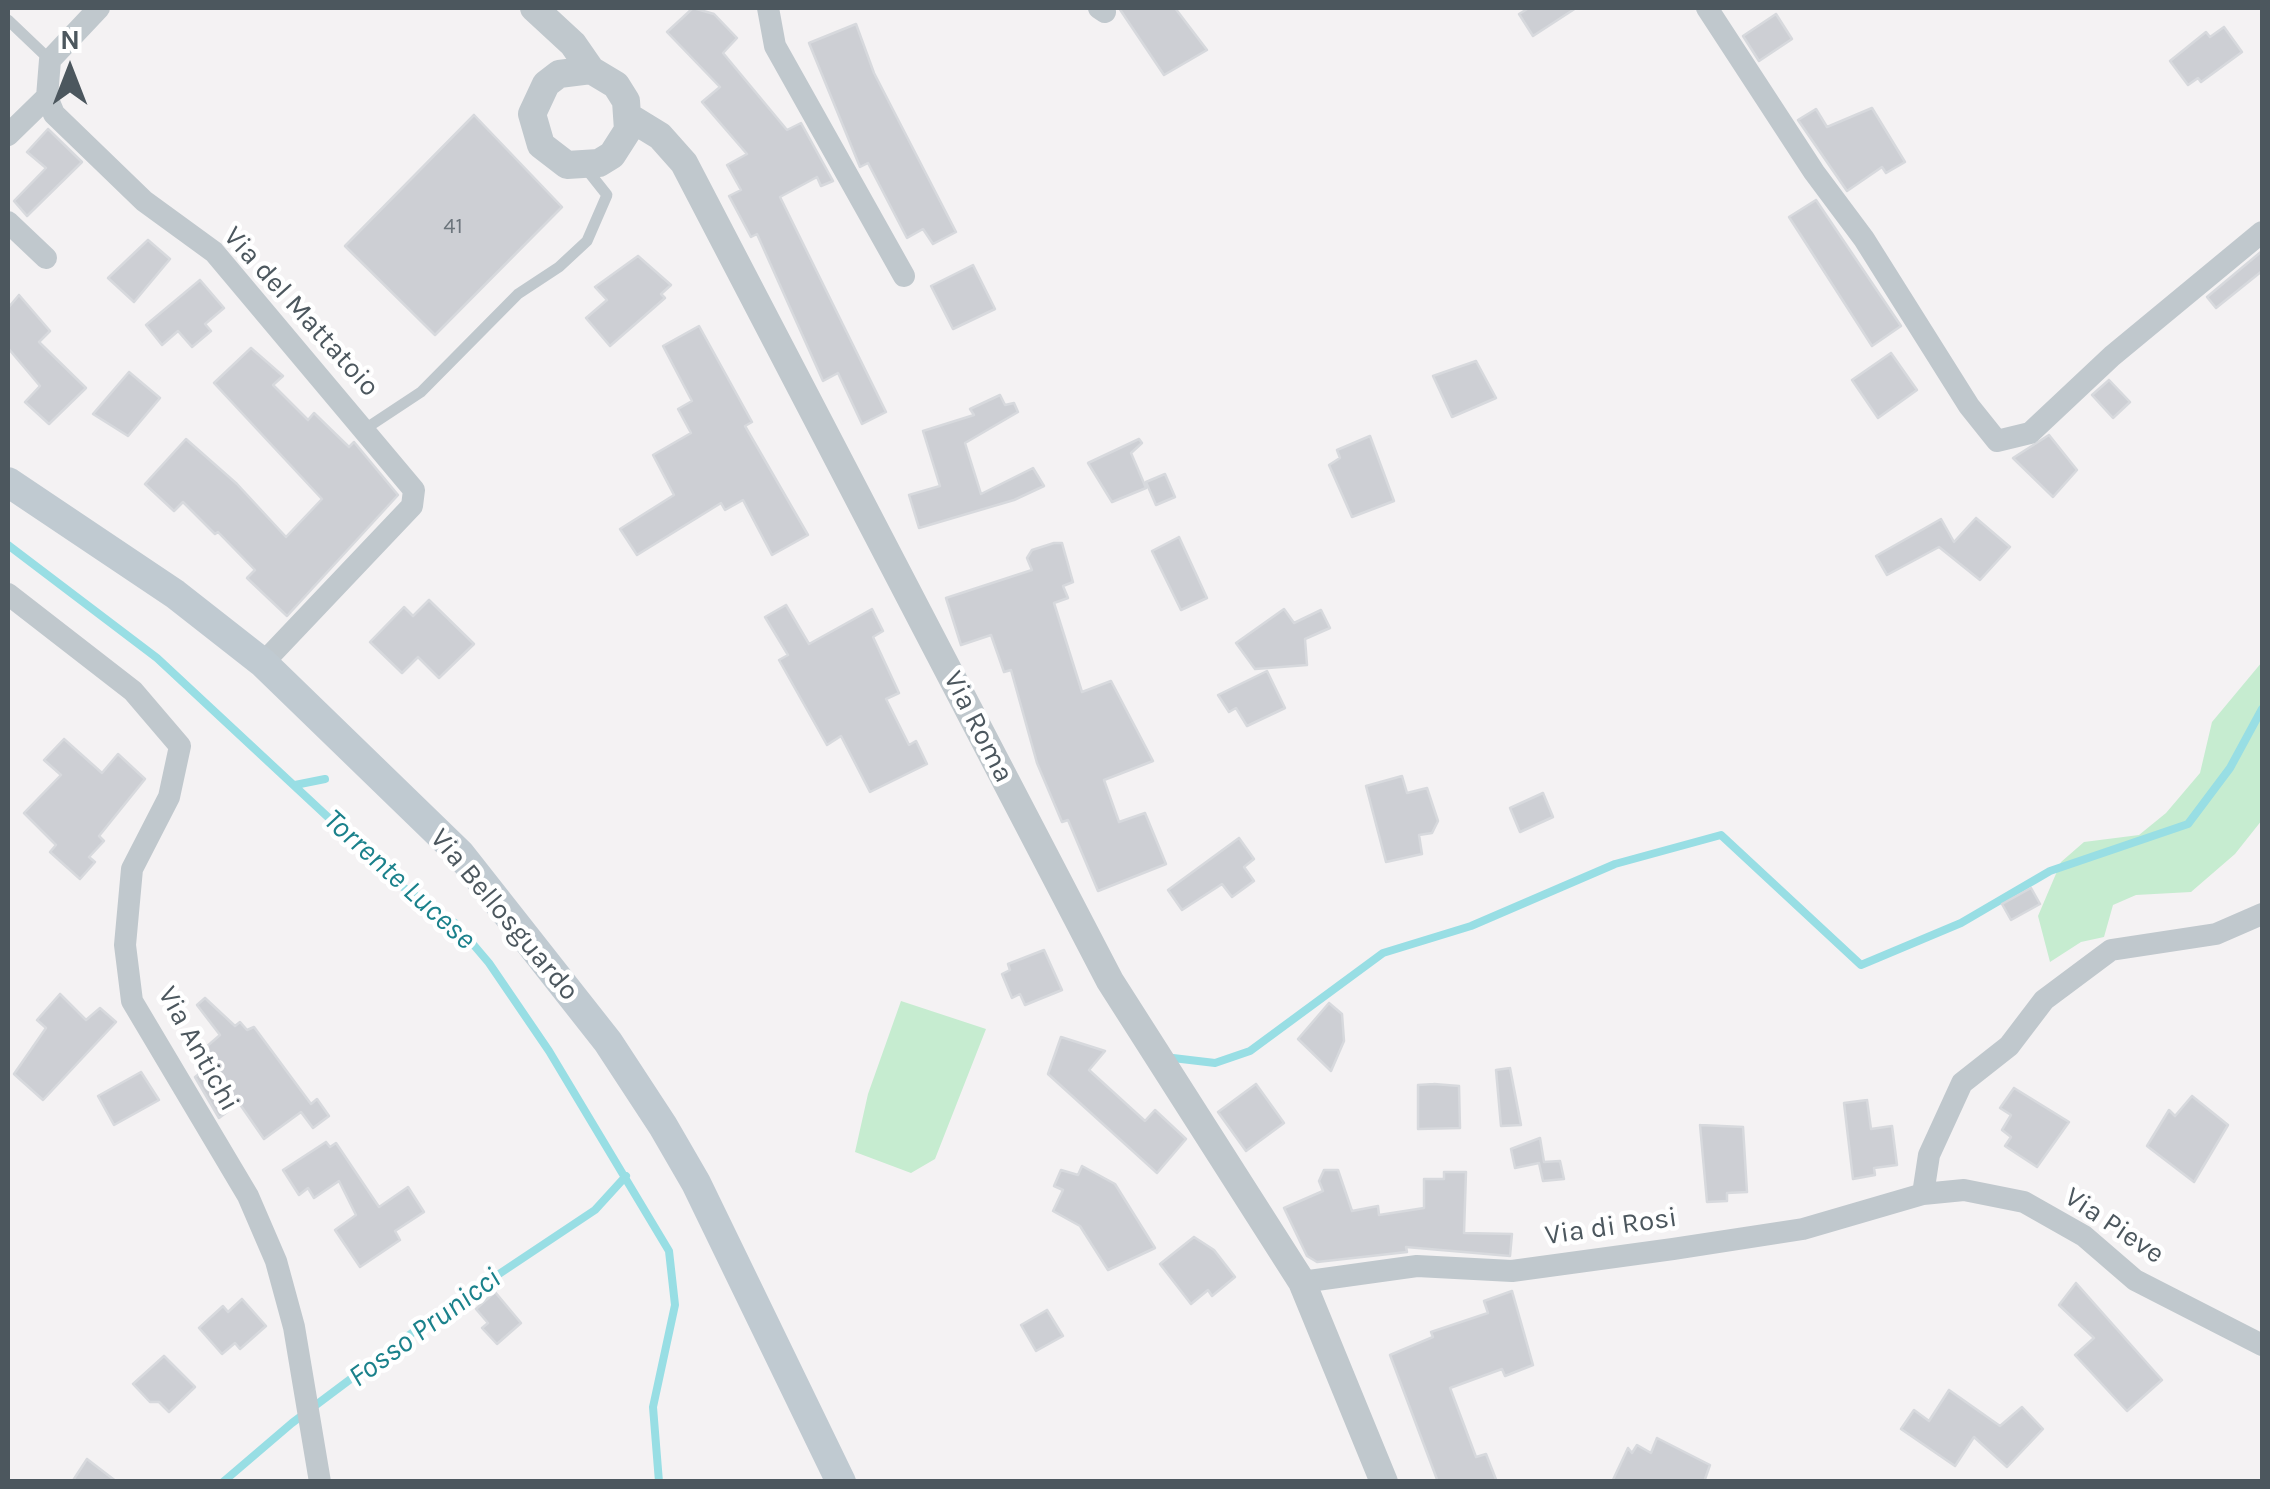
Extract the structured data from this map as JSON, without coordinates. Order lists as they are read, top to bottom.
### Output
{
  "streets": {
    "main road": ["Via Bellosguardo"],
    "street": [
      "Via del Mattatoio",
      "Via Roma",
      "Via Antichi",
      "Via Pieve",
      "Via di Rosi"
    ]
  },
  "crossings": [
    ["Via del Mattatoio", "Via Bellosguardo"],
    ["Via Roma", "Via di Rosi"],
    ["Via Pieve", "Via di Rosi"]
  ],
  "water": ["Torrente Lucese", "Fosso Prunicci"],
  "house_numbers": ["41"],
  "north": "top"
}
